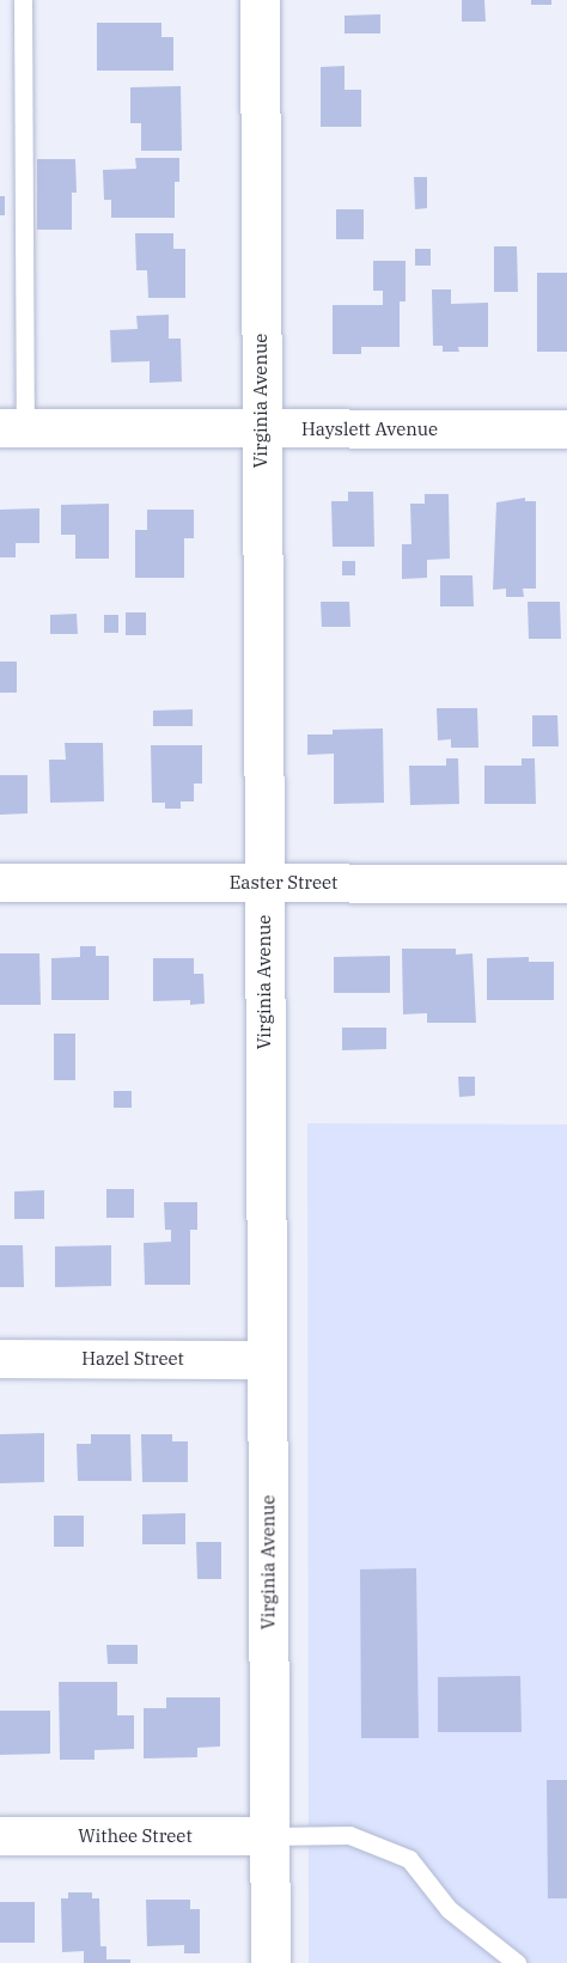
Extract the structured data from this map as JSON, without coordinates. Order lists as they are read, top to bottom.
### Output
{
  "streets": {
    "street": [
      "Virginia Avenue",
      "Hayslett Avenue",
      "Easter Street",
      "Hazel Street",
      "Withee Street"
    ]
  },
  "crossings": [
    ["Virginia Avenue", "Hayslett Avenue"],
    ["Virginia Avenue", "Easter Street"],
    ["Virginia Avenue", "Hazel Street"],
    ["Virginia Avenue", "Withee Street"]
  ]
}
